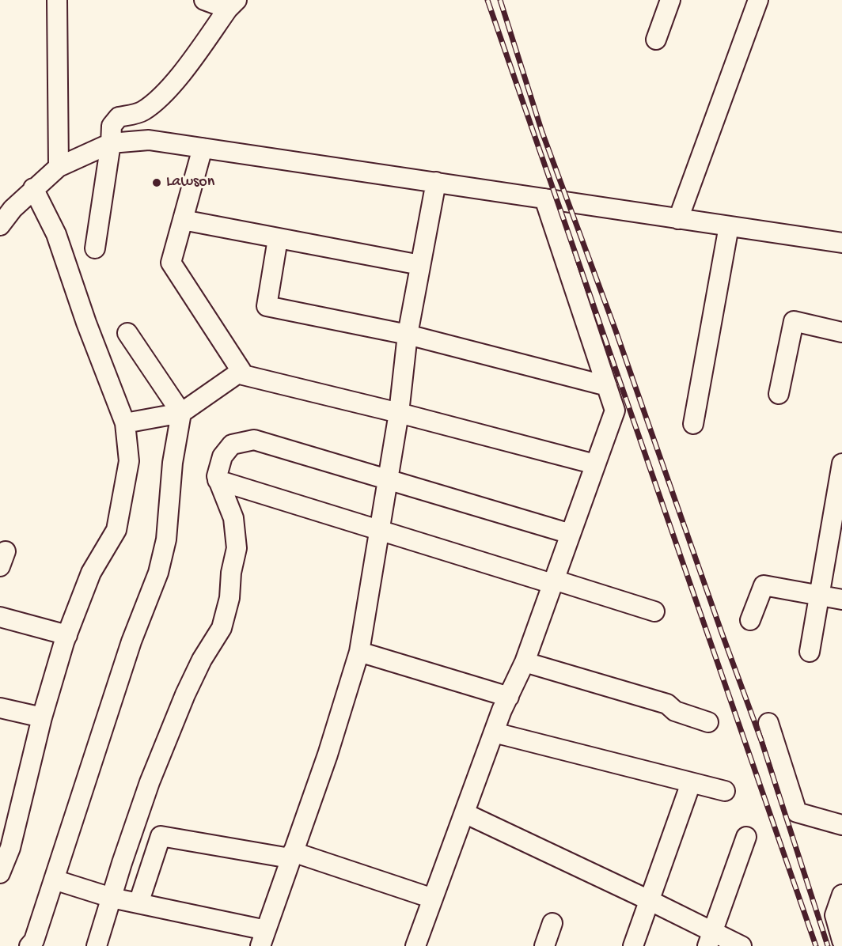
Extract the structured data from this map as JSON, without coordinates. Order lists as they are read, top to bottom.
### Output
{
  "places": ["Lawson"]
}
